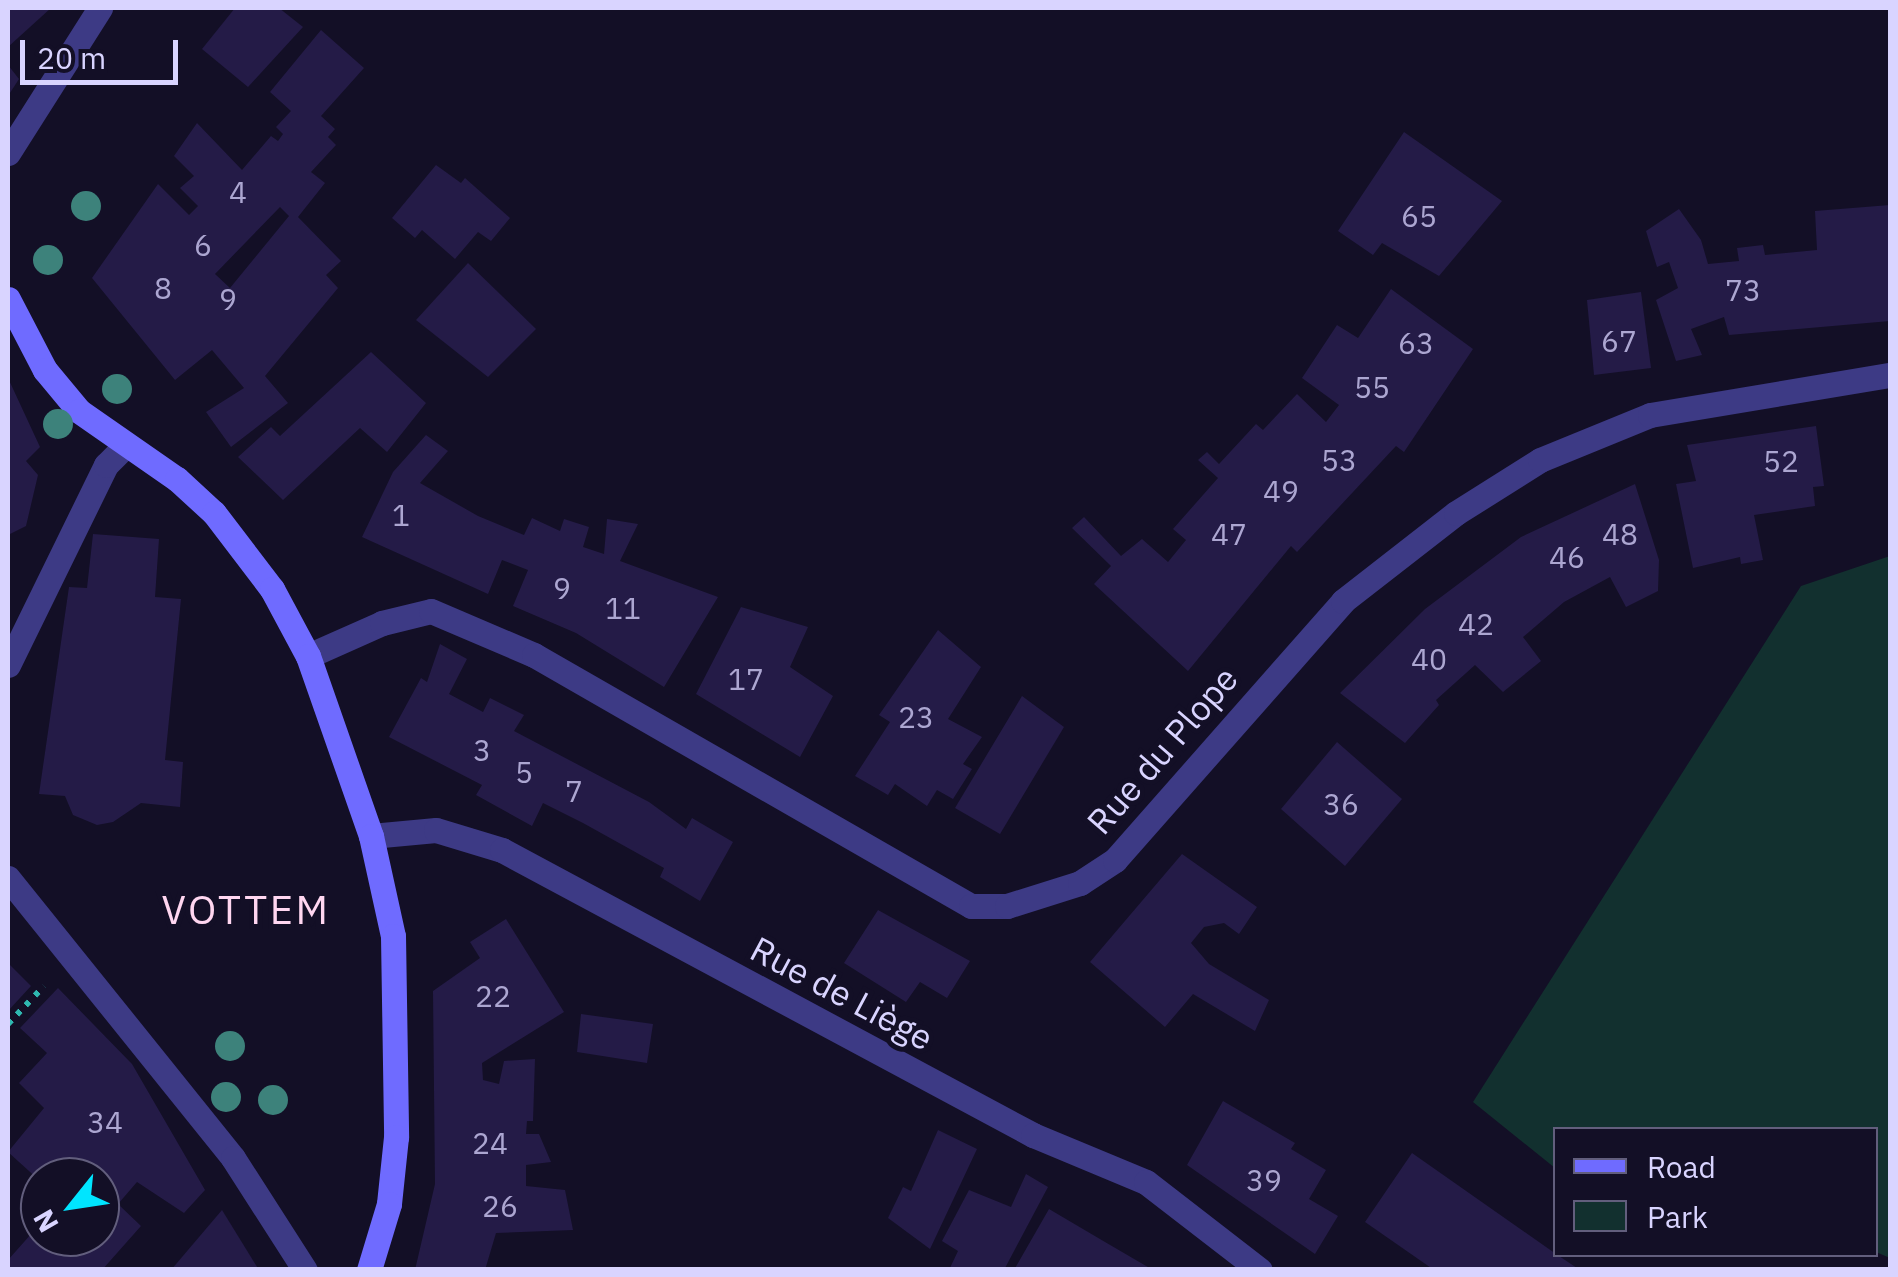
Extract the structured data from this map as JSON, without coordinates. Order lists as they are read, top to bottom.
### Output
{
  "streets": {
    "street": ["Rue du Plope", "Rue de Liège"]
  },
  "districts": ["VOTTEM"],
  "house_numbers": [
    "4",
    "65",
    "6",
    "8",
    "73",
    "9",
    "67",
    "63",
    "55",
    "53",
    "52",
    "49",
    "1",
    "47",
    "48",
    "46",
    "9",
    "11",
    "42",
    "40",
    "17",
    "23",
    "3",
    "5",
    "7",
    "36",
    "22",
    "34",
    "24",
    "39",
    "26"
  ],
  "legend": ["Road", "Park"],
  "scale_bar": "20 m",
  "north": "bottom left"
}
